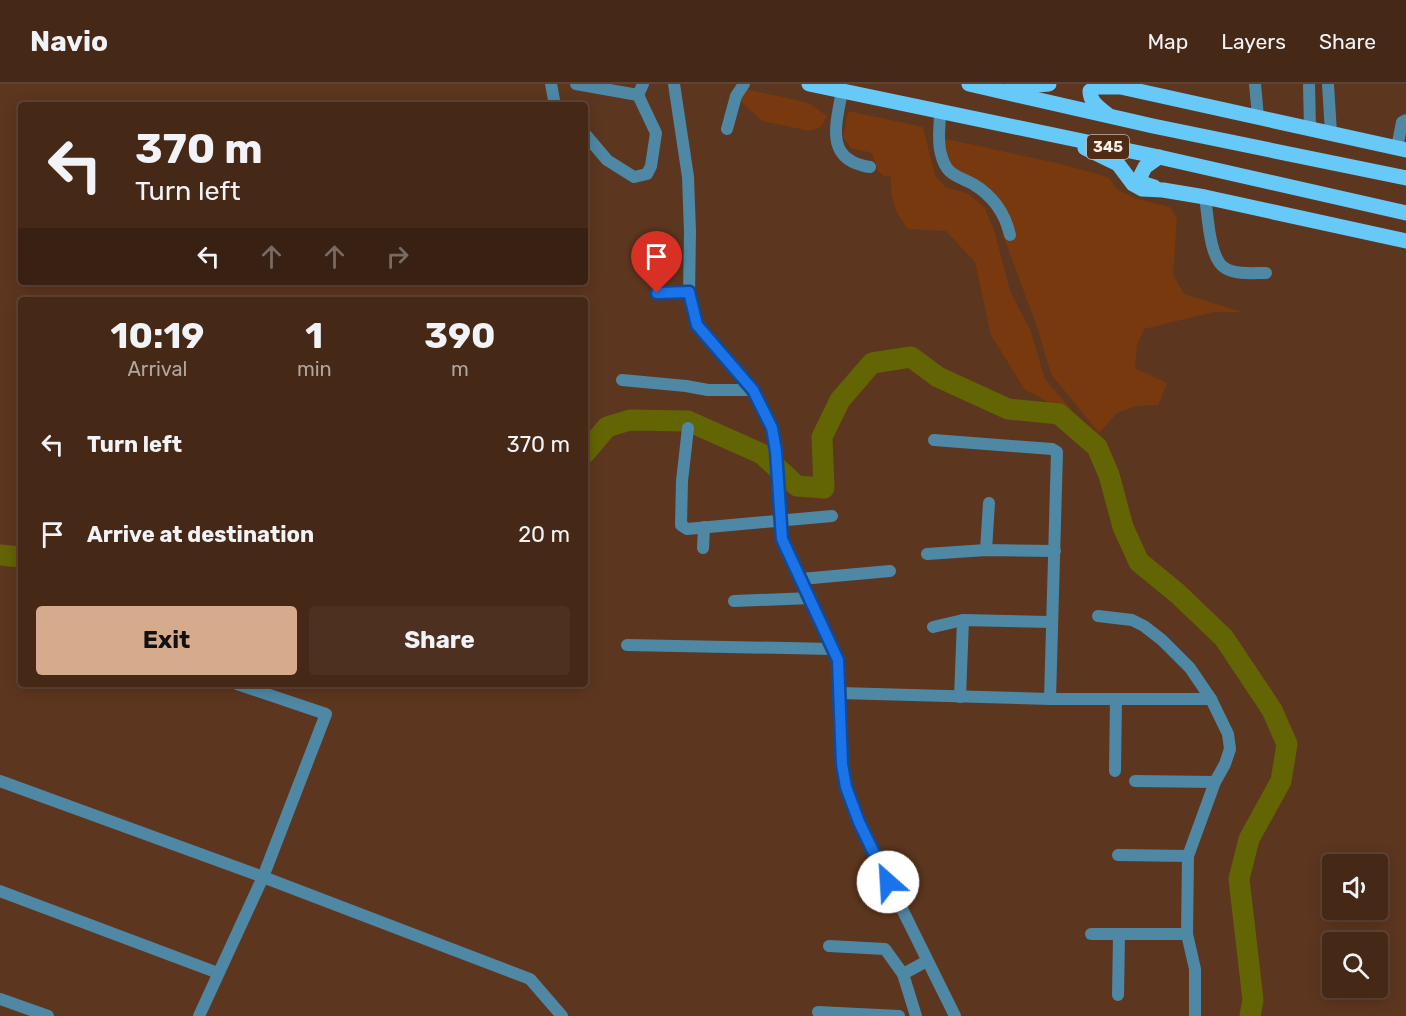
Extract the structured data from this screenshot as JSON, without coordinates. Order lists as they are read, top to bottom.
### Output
{
  "streets": {
    "main road": ["345"]
  },
  "page": {
    "header": "Navio",
    "nav": ["Map", "Layers", "Share"],
    "turn": ["370 m", "Turn left"],
    "eta": [
      "10:19",
      "Arrival",
      "1",
      "min",
      "390",
      "m"
    ],
    "list": [
      {
        "name": "Turn left",
        "value": "370 m"
      },
      {
        "name": "Arrive at destination",
        "value": "20 m"
      }
    ],
    "buttons": ["Exit", "Share"]
  }
}
